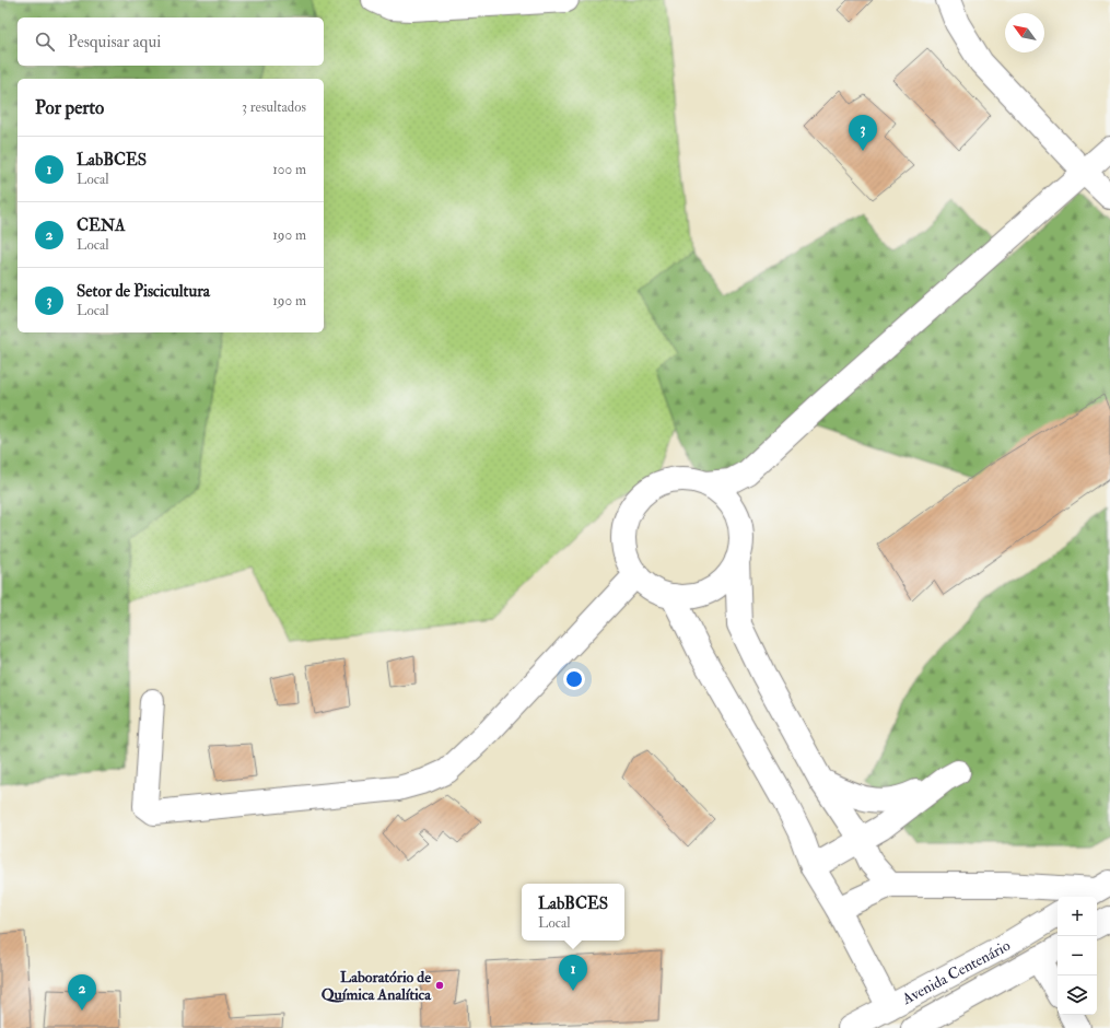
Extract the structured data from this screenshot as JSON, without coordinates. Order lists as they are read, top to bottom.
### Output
{
  "streets": {
    "main road": ["Avenida Centenário"]
  },
  "places": ["Laboratório de Química Analítica"],
  "north": "top left",
  "page": {
    "search": "Pesquisar aqui",
    "heading": ["Por perto", "3 resultados"],
    "pins": ["3", "1", "2"],
    "list": [
      {
        "mark": "1",
        "name": "LabBCES",
        "note": "Local",
        "value": "100 m"
      },
      {
        "mark": "2",
        "name": "CENA",
        "note": "Local",
        "value": "190 m"
      },
      {
        "mark": "3",
        "name": "Setor de Piscicultura",
        "note": "Local",
        "value": "190 m"
      }
    ],
    "popup": ["LabBCES", "Local"],
    "map_buttons": ["+", "−"]
  }
}
